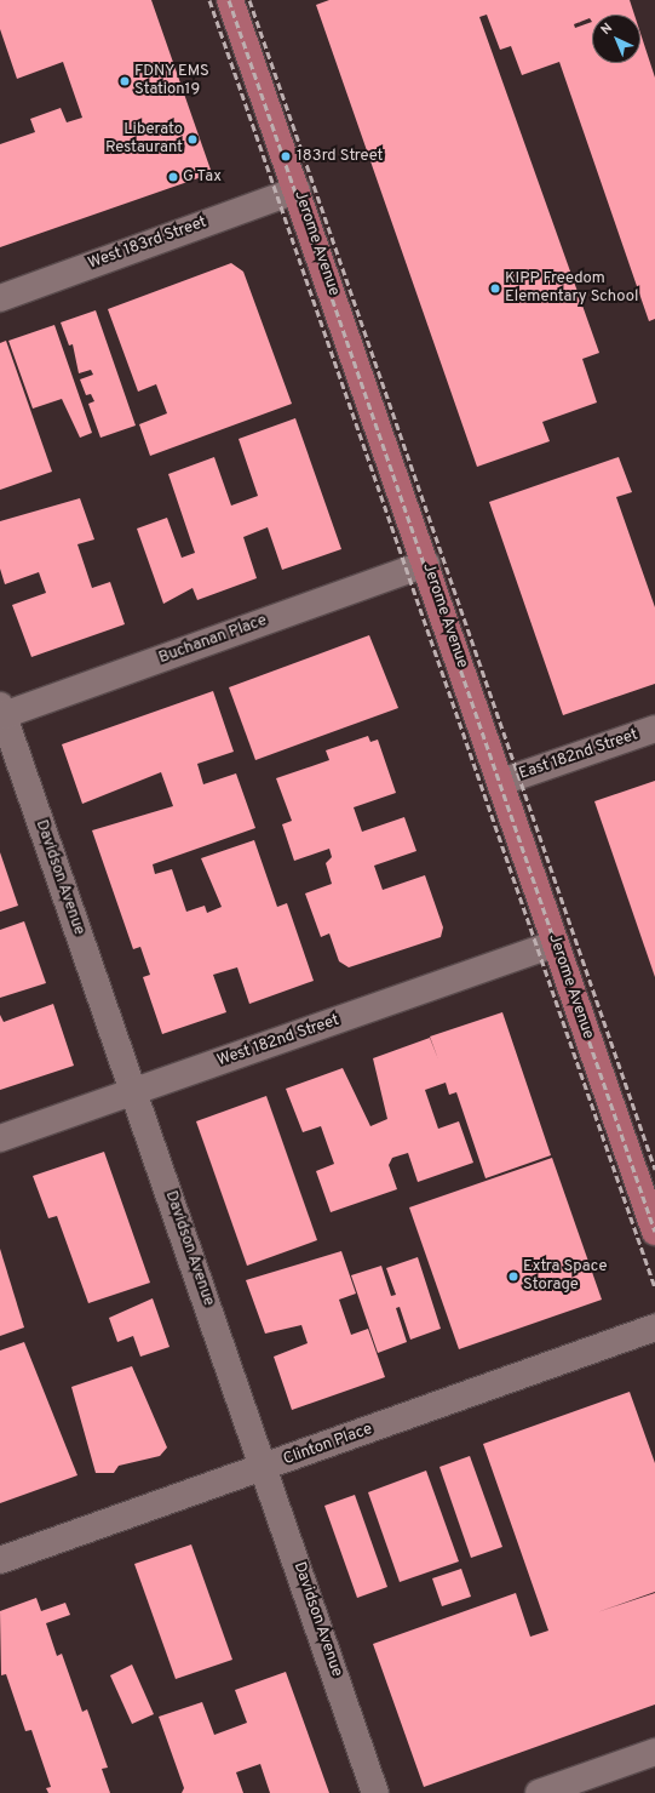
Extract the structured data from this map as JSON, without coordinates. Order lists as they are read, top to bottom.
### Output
{
  "streets": {
    "main road": ["Jerome Avenue"],
    "street": [
      "West 183rd Street",
      "Buchanan Place",
      "East 182nd Street",
      "Davidson Avenue",
      "West 182nd Street",
      "Clinton Place"
    ]
  },
  "crossings": [
    ["West 183rd Street", "Jerome Avenue"],
    ["Jerome Avenue", "Buchanan Place"],
    ["Jerome Avenue", "East 182nd Street"],
    ["Jerome Avenue", "West 182nd Street"],
    ["Buchanan Place", "Davidson Avenue"],
    ["Davidson Avenue", "West 182nd Street"],
    ["Davidson Avenue", "Clinton Place"]
  ],
  "places": [
    "FDNY EMS Station19",
    "Liberato Restaurant",
    "183rd Street",
    "G Tax",
    "KIPP Freedom Elementary School",
    "Extra Space Storage"
  ],
  "north": "top left"
}
